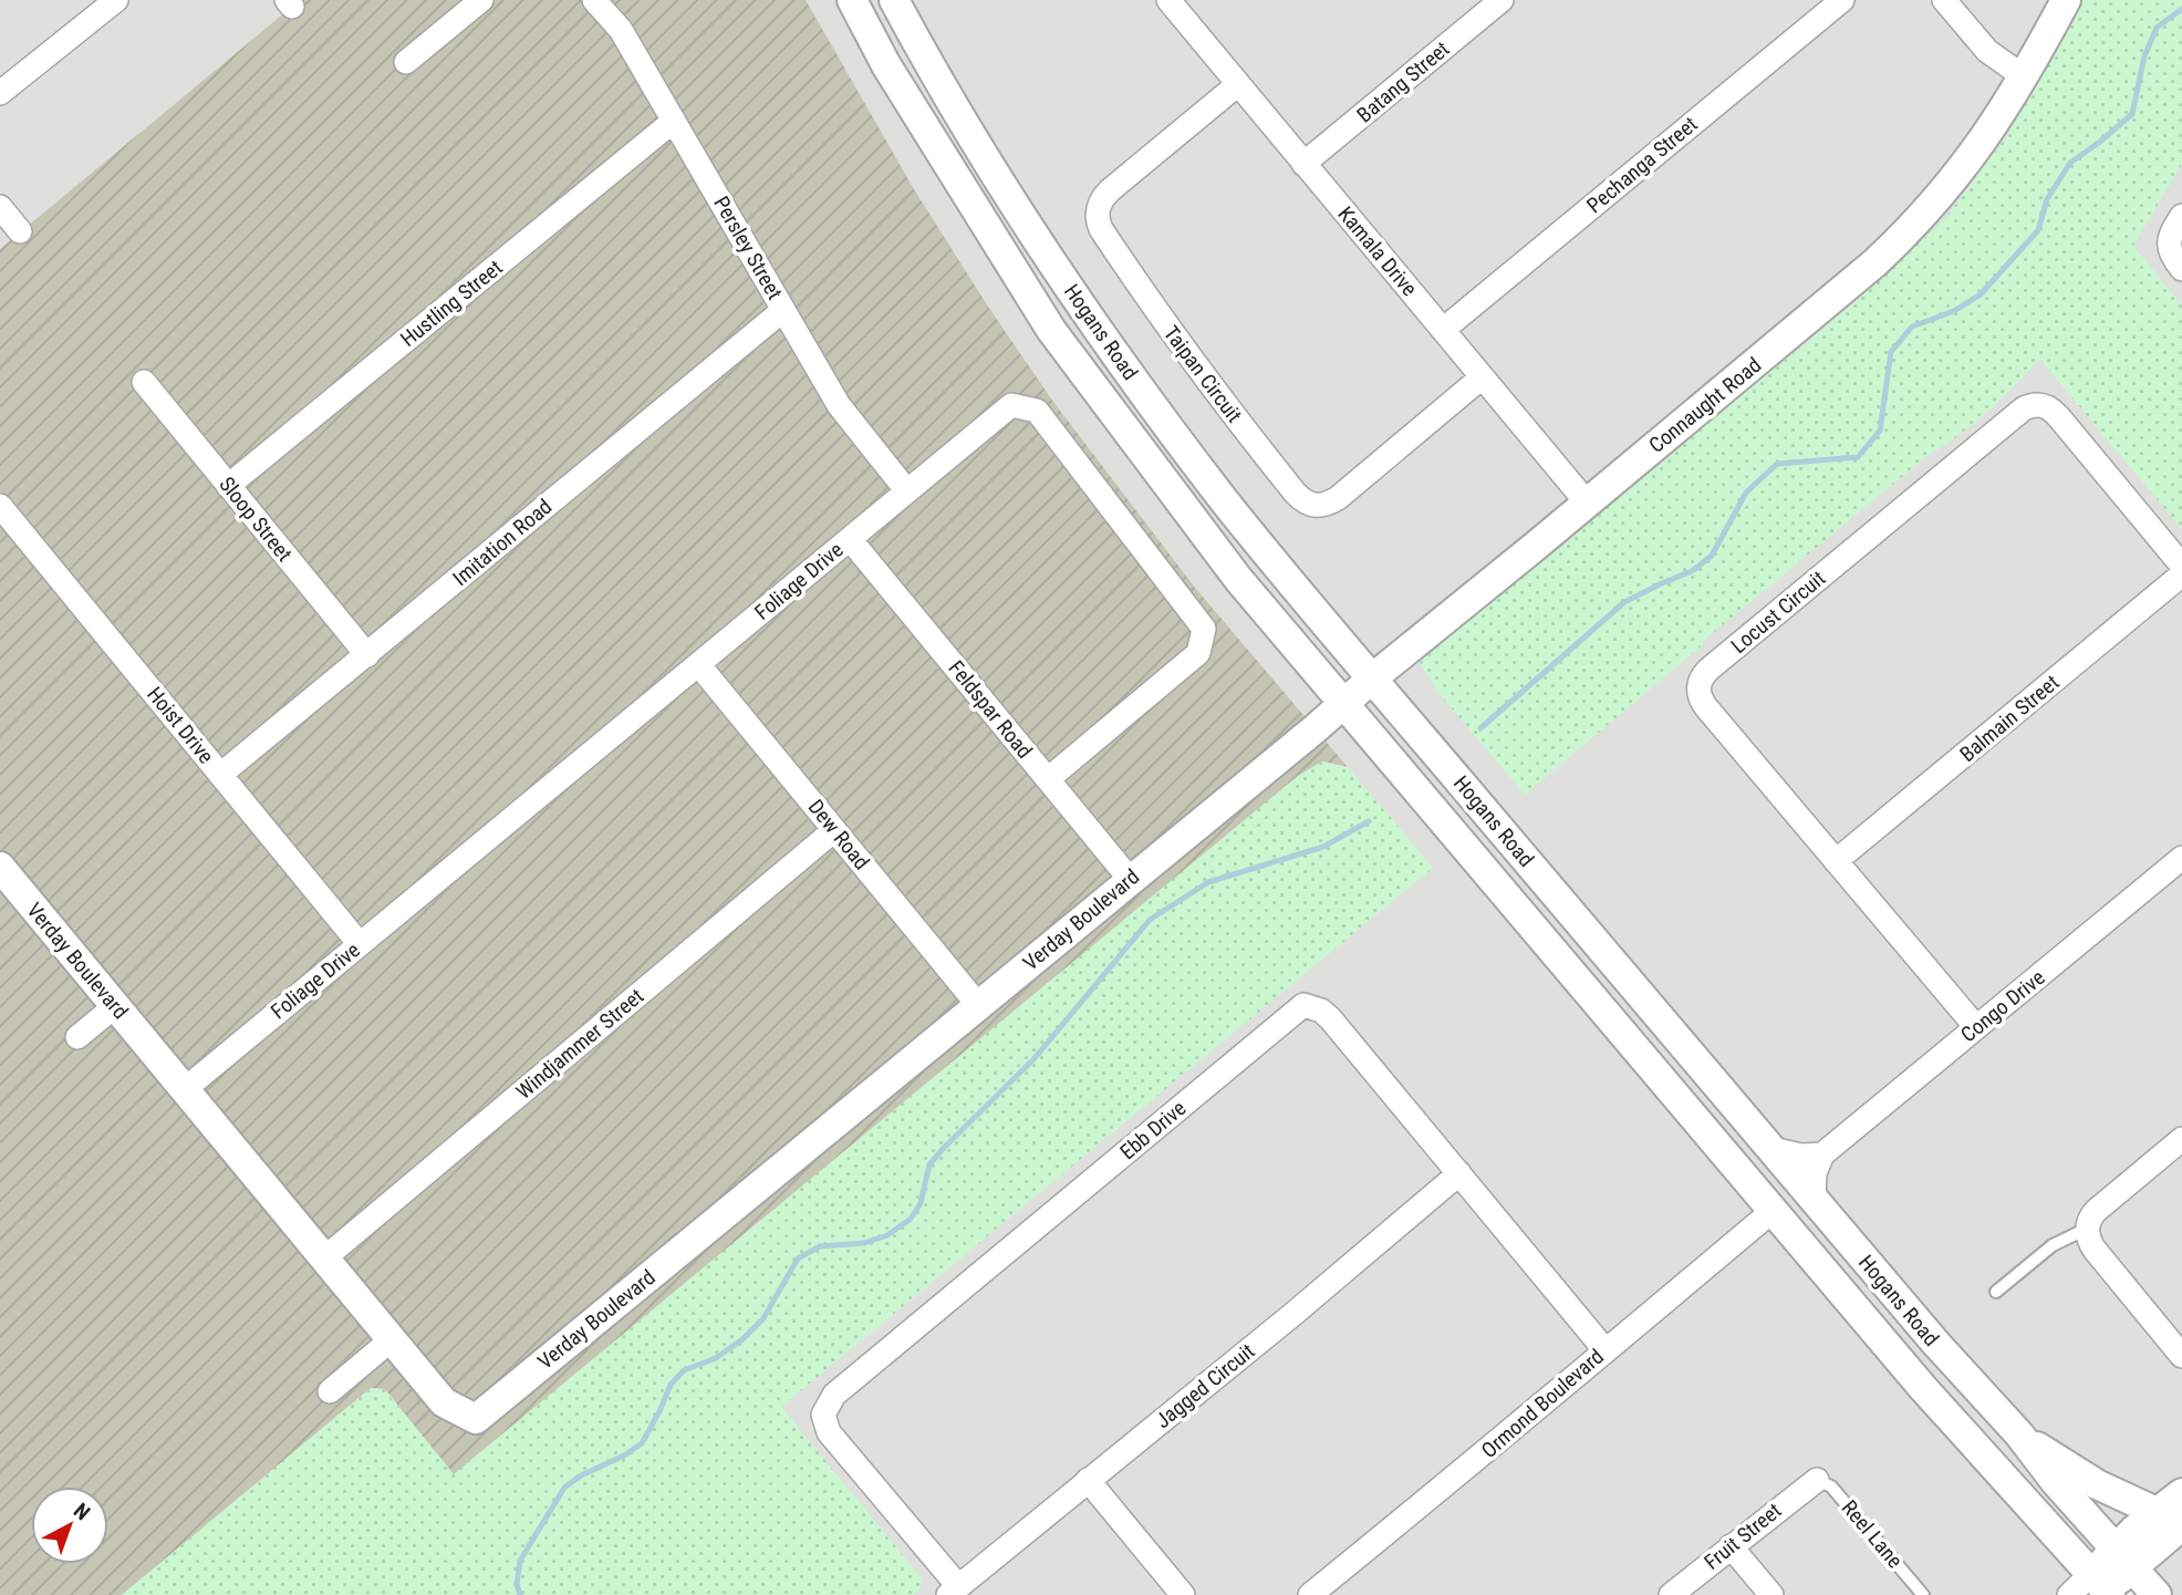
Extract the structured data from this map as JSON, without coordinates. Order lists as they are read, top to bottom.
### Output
{
  "streets": {
    "street": [
      "Batang Street",
      "Pechanga Street",
      "Persley Street",
      "Kamala Drive",
      "Hustling Street",
      "Hogans Road",
      "Taipan Circuit",
      "Connaught Road",
      "Sloop Street",
      "Imitation Road",
      "Foliage Drive",
      "Locust Circuit",
      "Feldspar Road",
      "Balmain Street",
      "Hoist Drive",
      "Dew Road",
      "Verday Boulevard",
      "Congo Drive",
      "Windjammer Street",
      "Ebb Drive",
      "Jagged Circuit",
      "Ormond Boulevard",
      "Fruit Street"
    ],
    "lane": ["Reel Lane"]
  },
  "crossings": [
    ["Batang Street", "Kamala Drive"],
    ["Pechanga Street", "Kamala Drive"],
    ["Persley Street", "Hustling Street"],
    ["Persley Street", "Imitation Road"],
    ["Persley Street", "Foliage Drive"],
    ["Kamala Drive", "Taipan Circuit"],
    ["Kamala Drive", "Connaught Road"],
    ["Hustling Street", "Sloop Street"],
    ["Hogans Road", "Connaught Road"],
    ["Hogans Road", "Ormond Boulevard"],
    ["Connaught Road", "Verday Boulevard"],
    ["Sloop Street", "Imitation Road"],
    ["Imitation Road", "Hoist Drive"],
    ["Foliage Drive", "Feldspar Road"],
    ["Foliage Drive", "Hoist Drive"],
    ["Foliage Drive", "Dew Road"],
    ["Foliage Drive", "Verday Boulevard"],
    ["Locust Circuit", "Balmain Street"],
    ["Locust Circuit", "Congo Drive"],
    ["Feldspar Road", "Verday Boulevard"],
    ["Dew Road", "Verday Boulevard"],
    ["Dew Road", "Windjammer Street"],
    ["Verday Boulevard", "Windjammer Street"],
    ["Ebb Drive", "Jagged Circuit"],
    ["Ebb Drive", "Ormond Boulevard"],
    ["Reel Lane", "Fruit Street"]
  ],
  "north": "top right"
}
